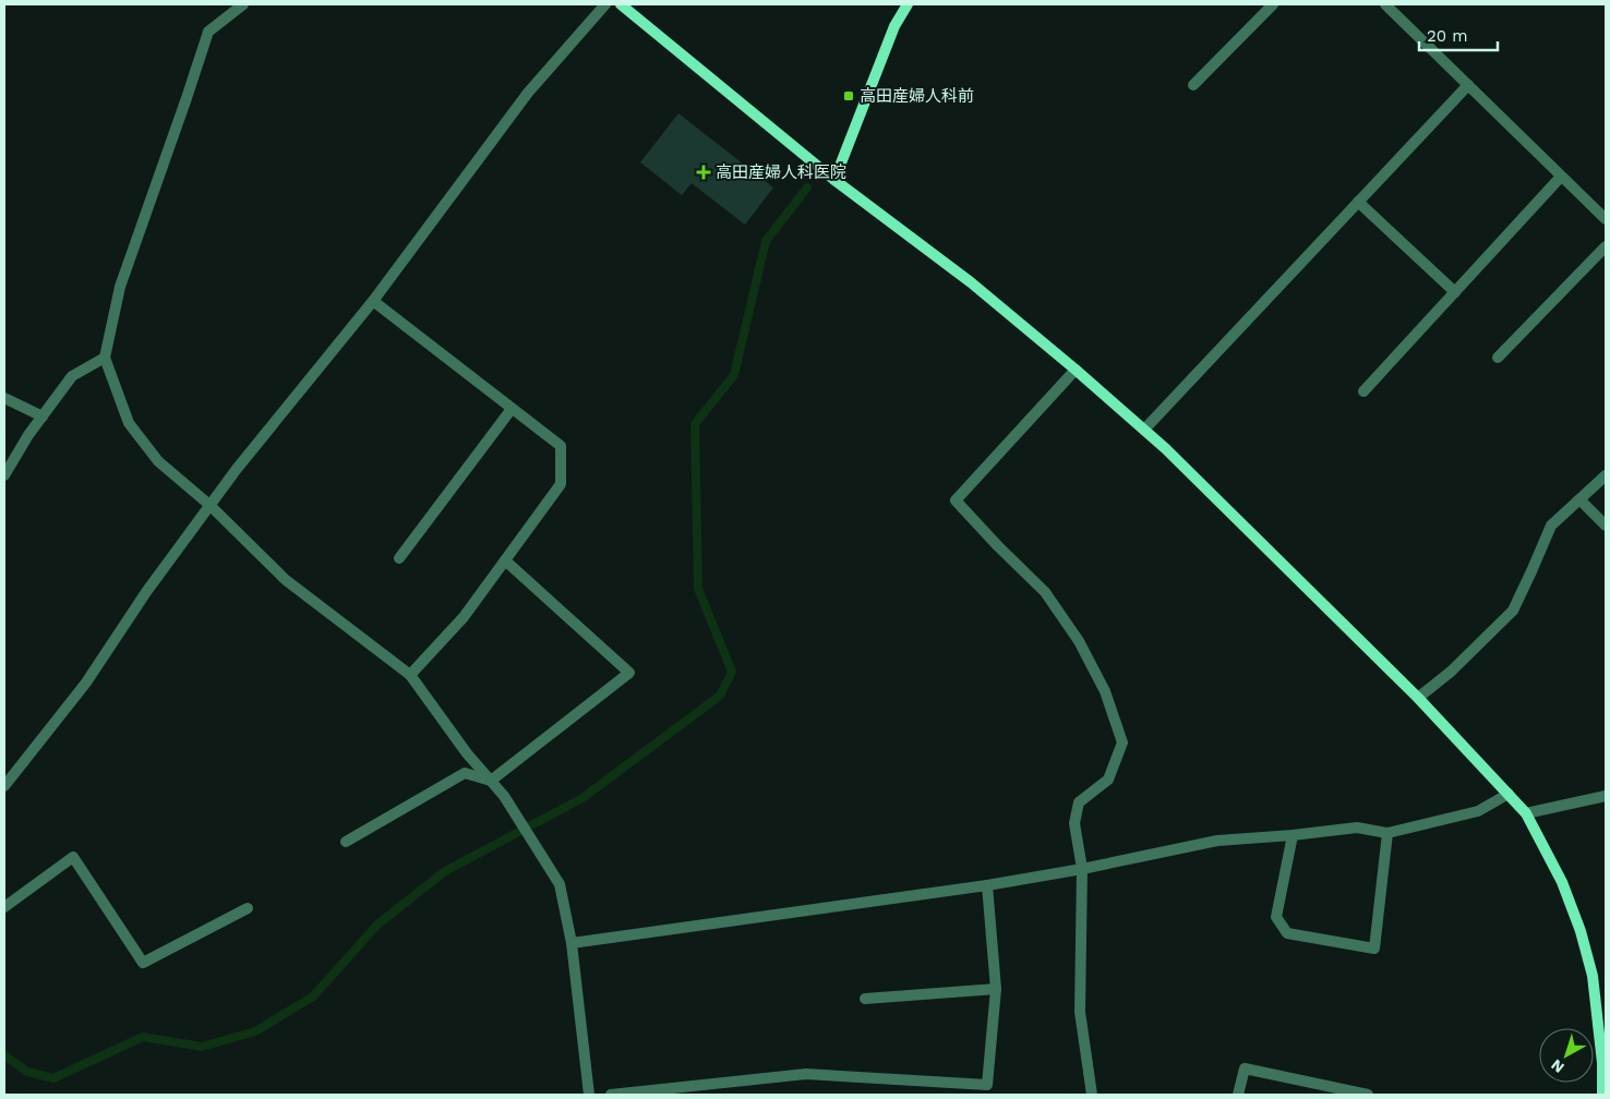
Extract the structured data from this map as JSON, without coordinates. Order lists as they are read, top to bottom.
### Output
{
  "places": {
    "transit": ["高田産婦人科前"],
    "health": ["高田産婦人科医院"]
  },
  "scale_bar": "20 m",
  "north": "bottom left"
}
